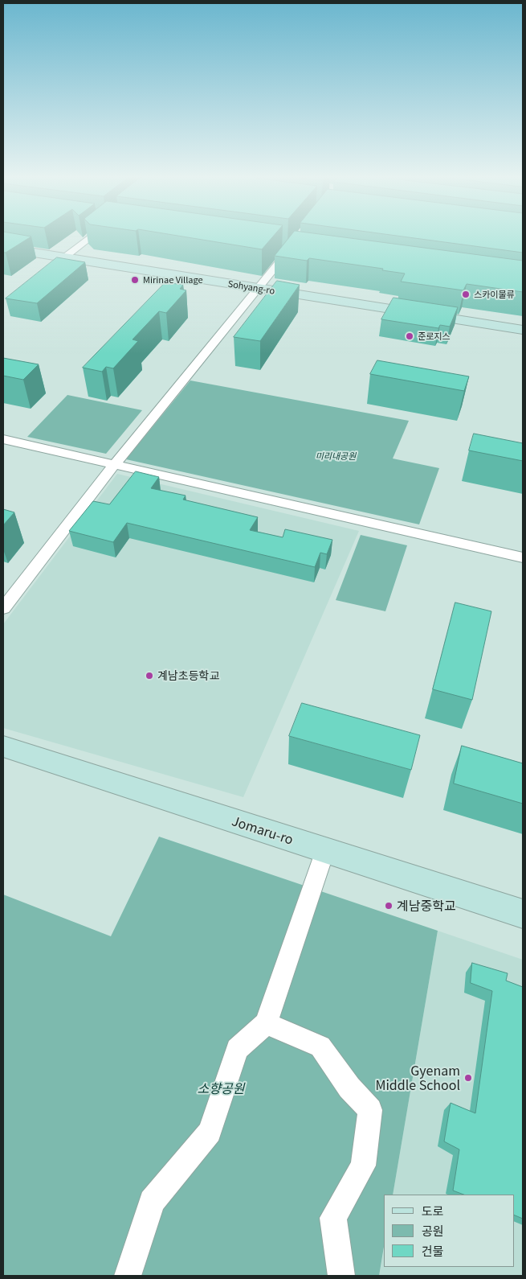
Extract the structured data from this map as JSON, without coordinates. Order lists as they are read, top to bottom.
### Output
{
  "streets": {
    "street": ["Sohyang-ro", "Jomaru-ro"]
  },
  "parks": ["미리내공원", "소향공원"],
  "places": [
    "Mirinae Village",
    "스카이물류",
    "준로지스",
    "계남초등학교",
    "계남중학교",
    "Gyenam Middle School"
  ],
  "legend": ["도로", "공원", "건물"]
}
